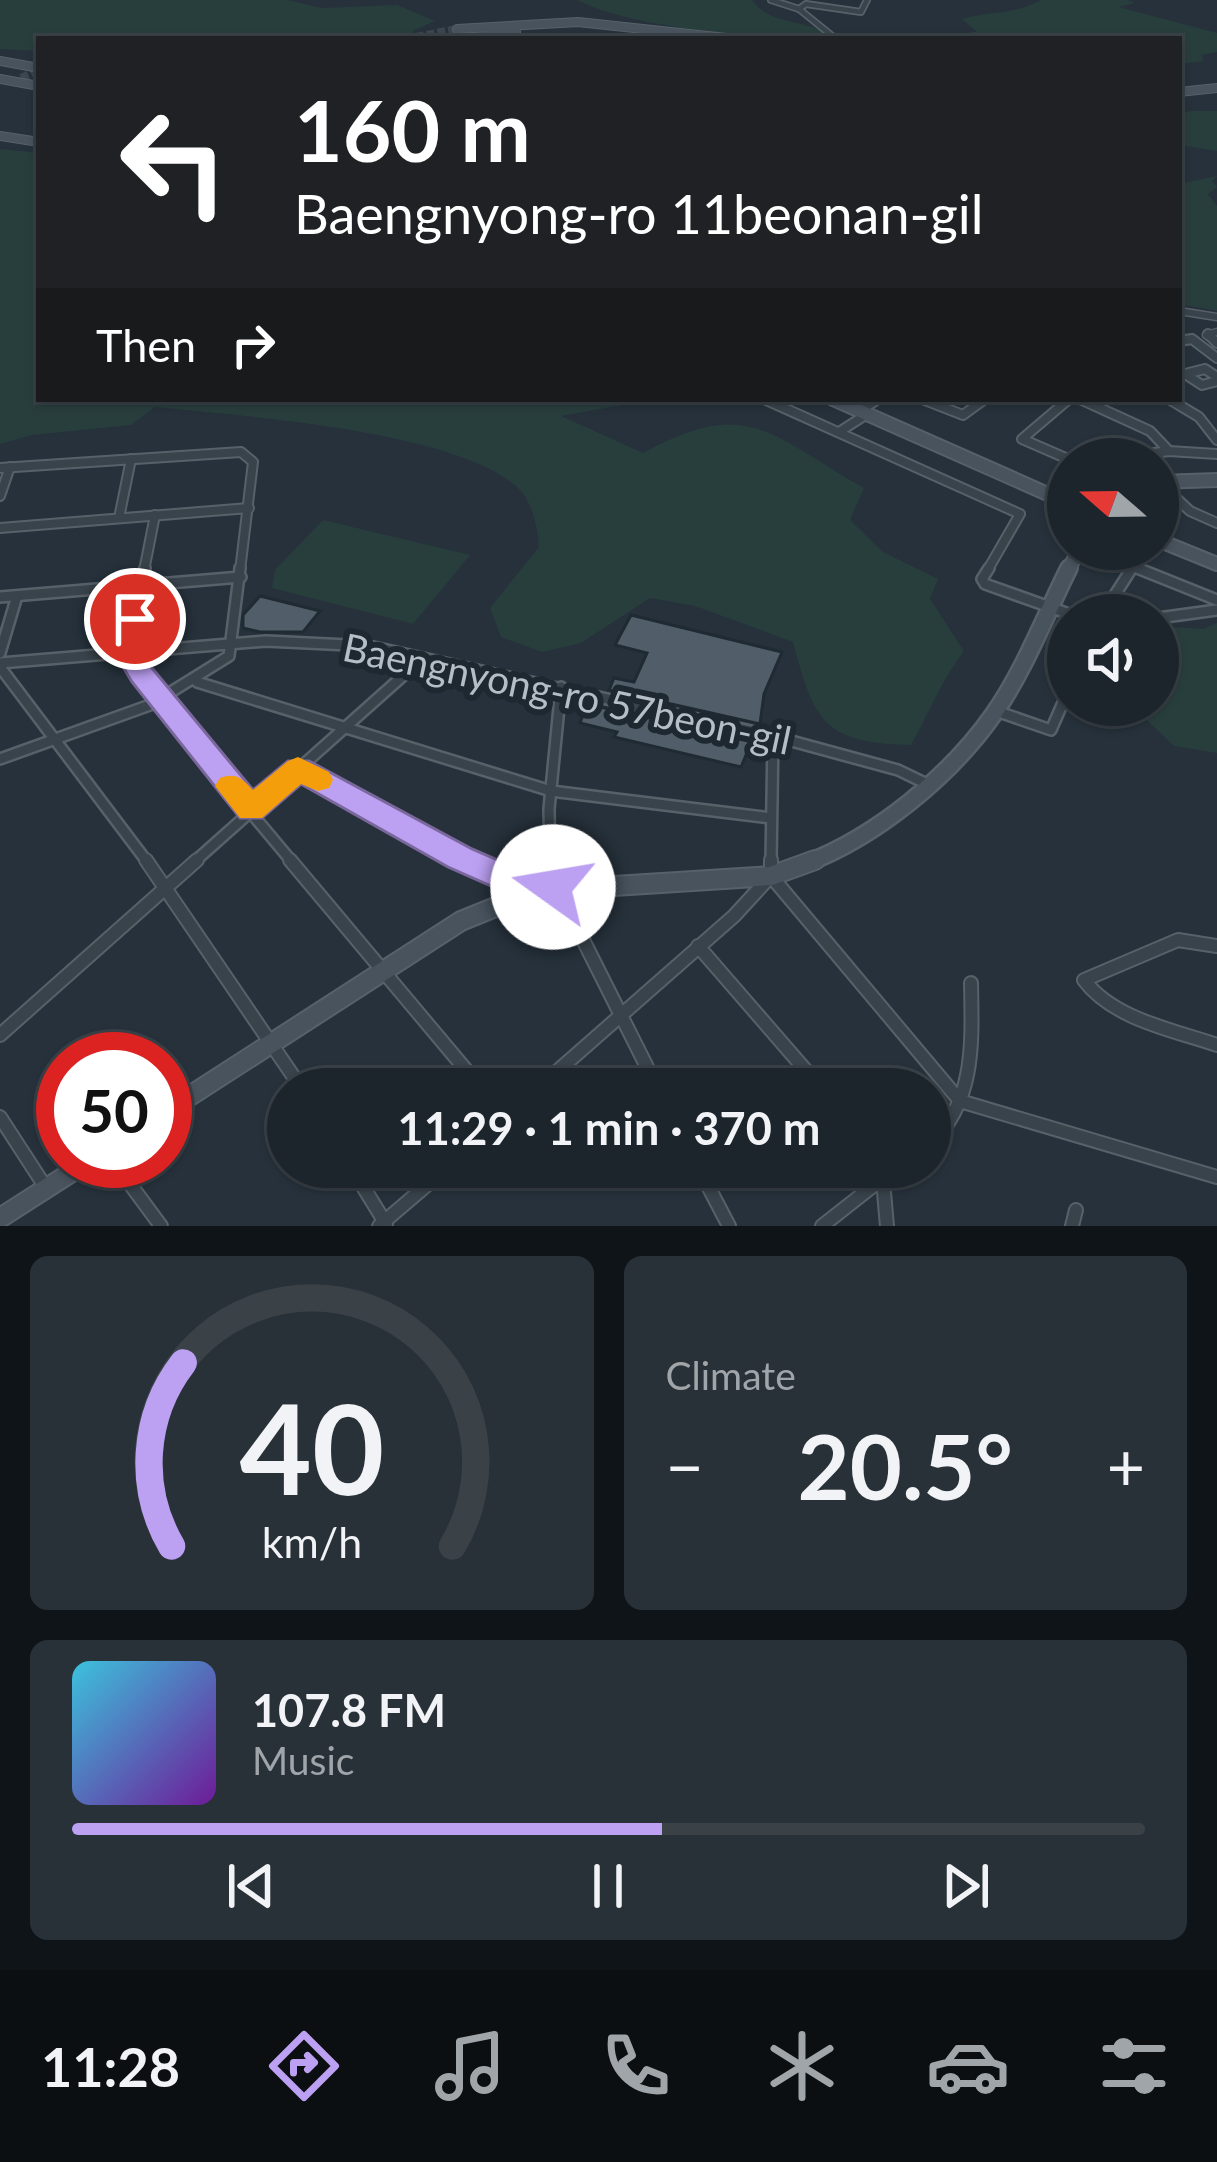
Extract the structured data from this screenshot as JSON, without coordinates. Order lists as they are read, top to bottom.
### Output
{
  "streets": {
    "street": ["Baengnyong-ro 57beon-gil"]
  },
  "north": "left",
  "page": {
    "turn": ["160 m", "Baengnyong-ro 11beonan-gil"],
    "then": "Then",
    "limit": "50",
    "trip": "11:29 · 1 min · 370 m",
    "tile": "Climate",
    "heat": ["−", "20.5°", "+"],
    "song": ["107.8 FM", "Music"],
    "tabs": "11:28",
    "gauge": ["40", "km/h"]
  }
}
